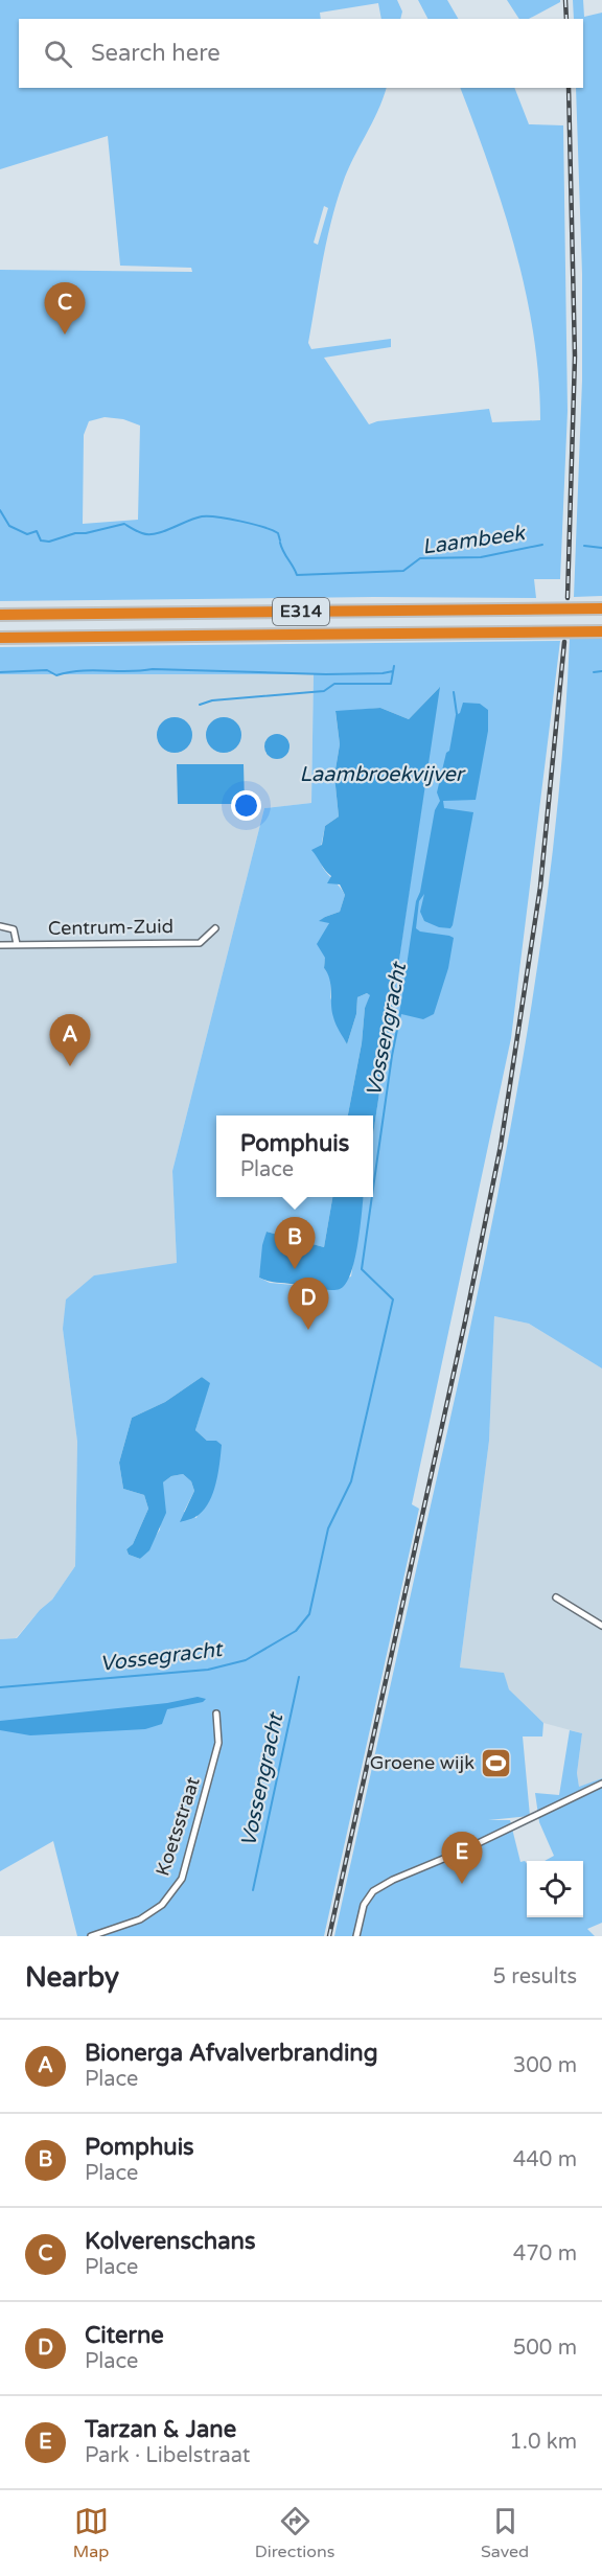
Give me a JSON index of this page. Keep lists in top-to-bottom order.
{
  "streets": {
    "highway": ["E314"],
    "street": ["Centrum-Zuid", "Koetsstraat"]
  },
  "water": [
    "Laambeek",
    "Laambroekvijver",
    "Vossengracht",
    "Vossegracht"
  ],
  "places": {
    "sports": ["Groene wijk"]
  },
  "page": {
    "search": "Search here",
    "pins": [
      "C",
      "A",
      "B",
      "D",
      "E"
    ],
    "popup": ["Pomphuis", "Place"],
    "heading": ["Nearby", "5 results"],
    "list": [
      {
        "mark": "A",
        "name": "Bionerga Afvalverbranding",
        "note": "Place",
        "value": "300 m"
      },
      {
        "mark": "B",
        "name": "Pomphuis",
        "note": "Place",
        "value": "440 m"
      },
      {
        "mark": "C",
        "name": "Kolverenschans",
        "note": "Place",
        "value": "470 m"
      },
      {
        "mark": "D",
        "name": "Citerne",
        "note": "Place",
        "value": "500 m"
      },
      {
        "mark": "E",
        "name": "Tarzan & Jane",
        "note": "Park · Libelstraat",
        "value": "1.0 km"
      }
    ],
    "nav": ["Map", "Directions", "Saved"]
  }
}
